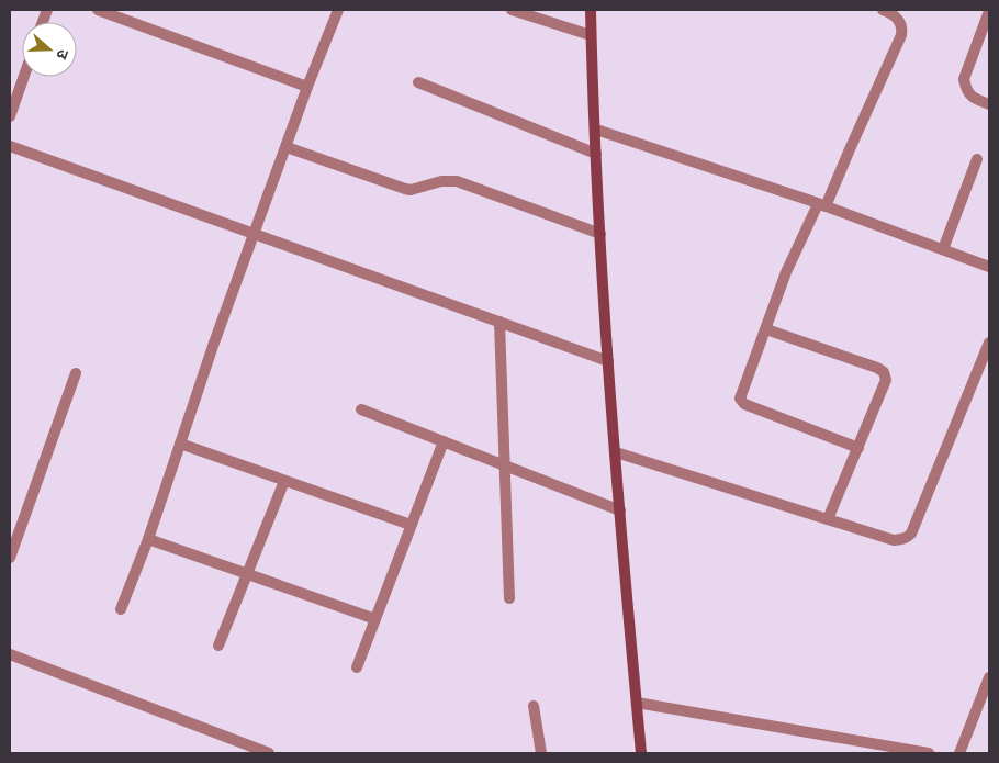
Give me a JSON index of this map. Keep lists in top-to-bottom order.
{
  "north": "right"
}
